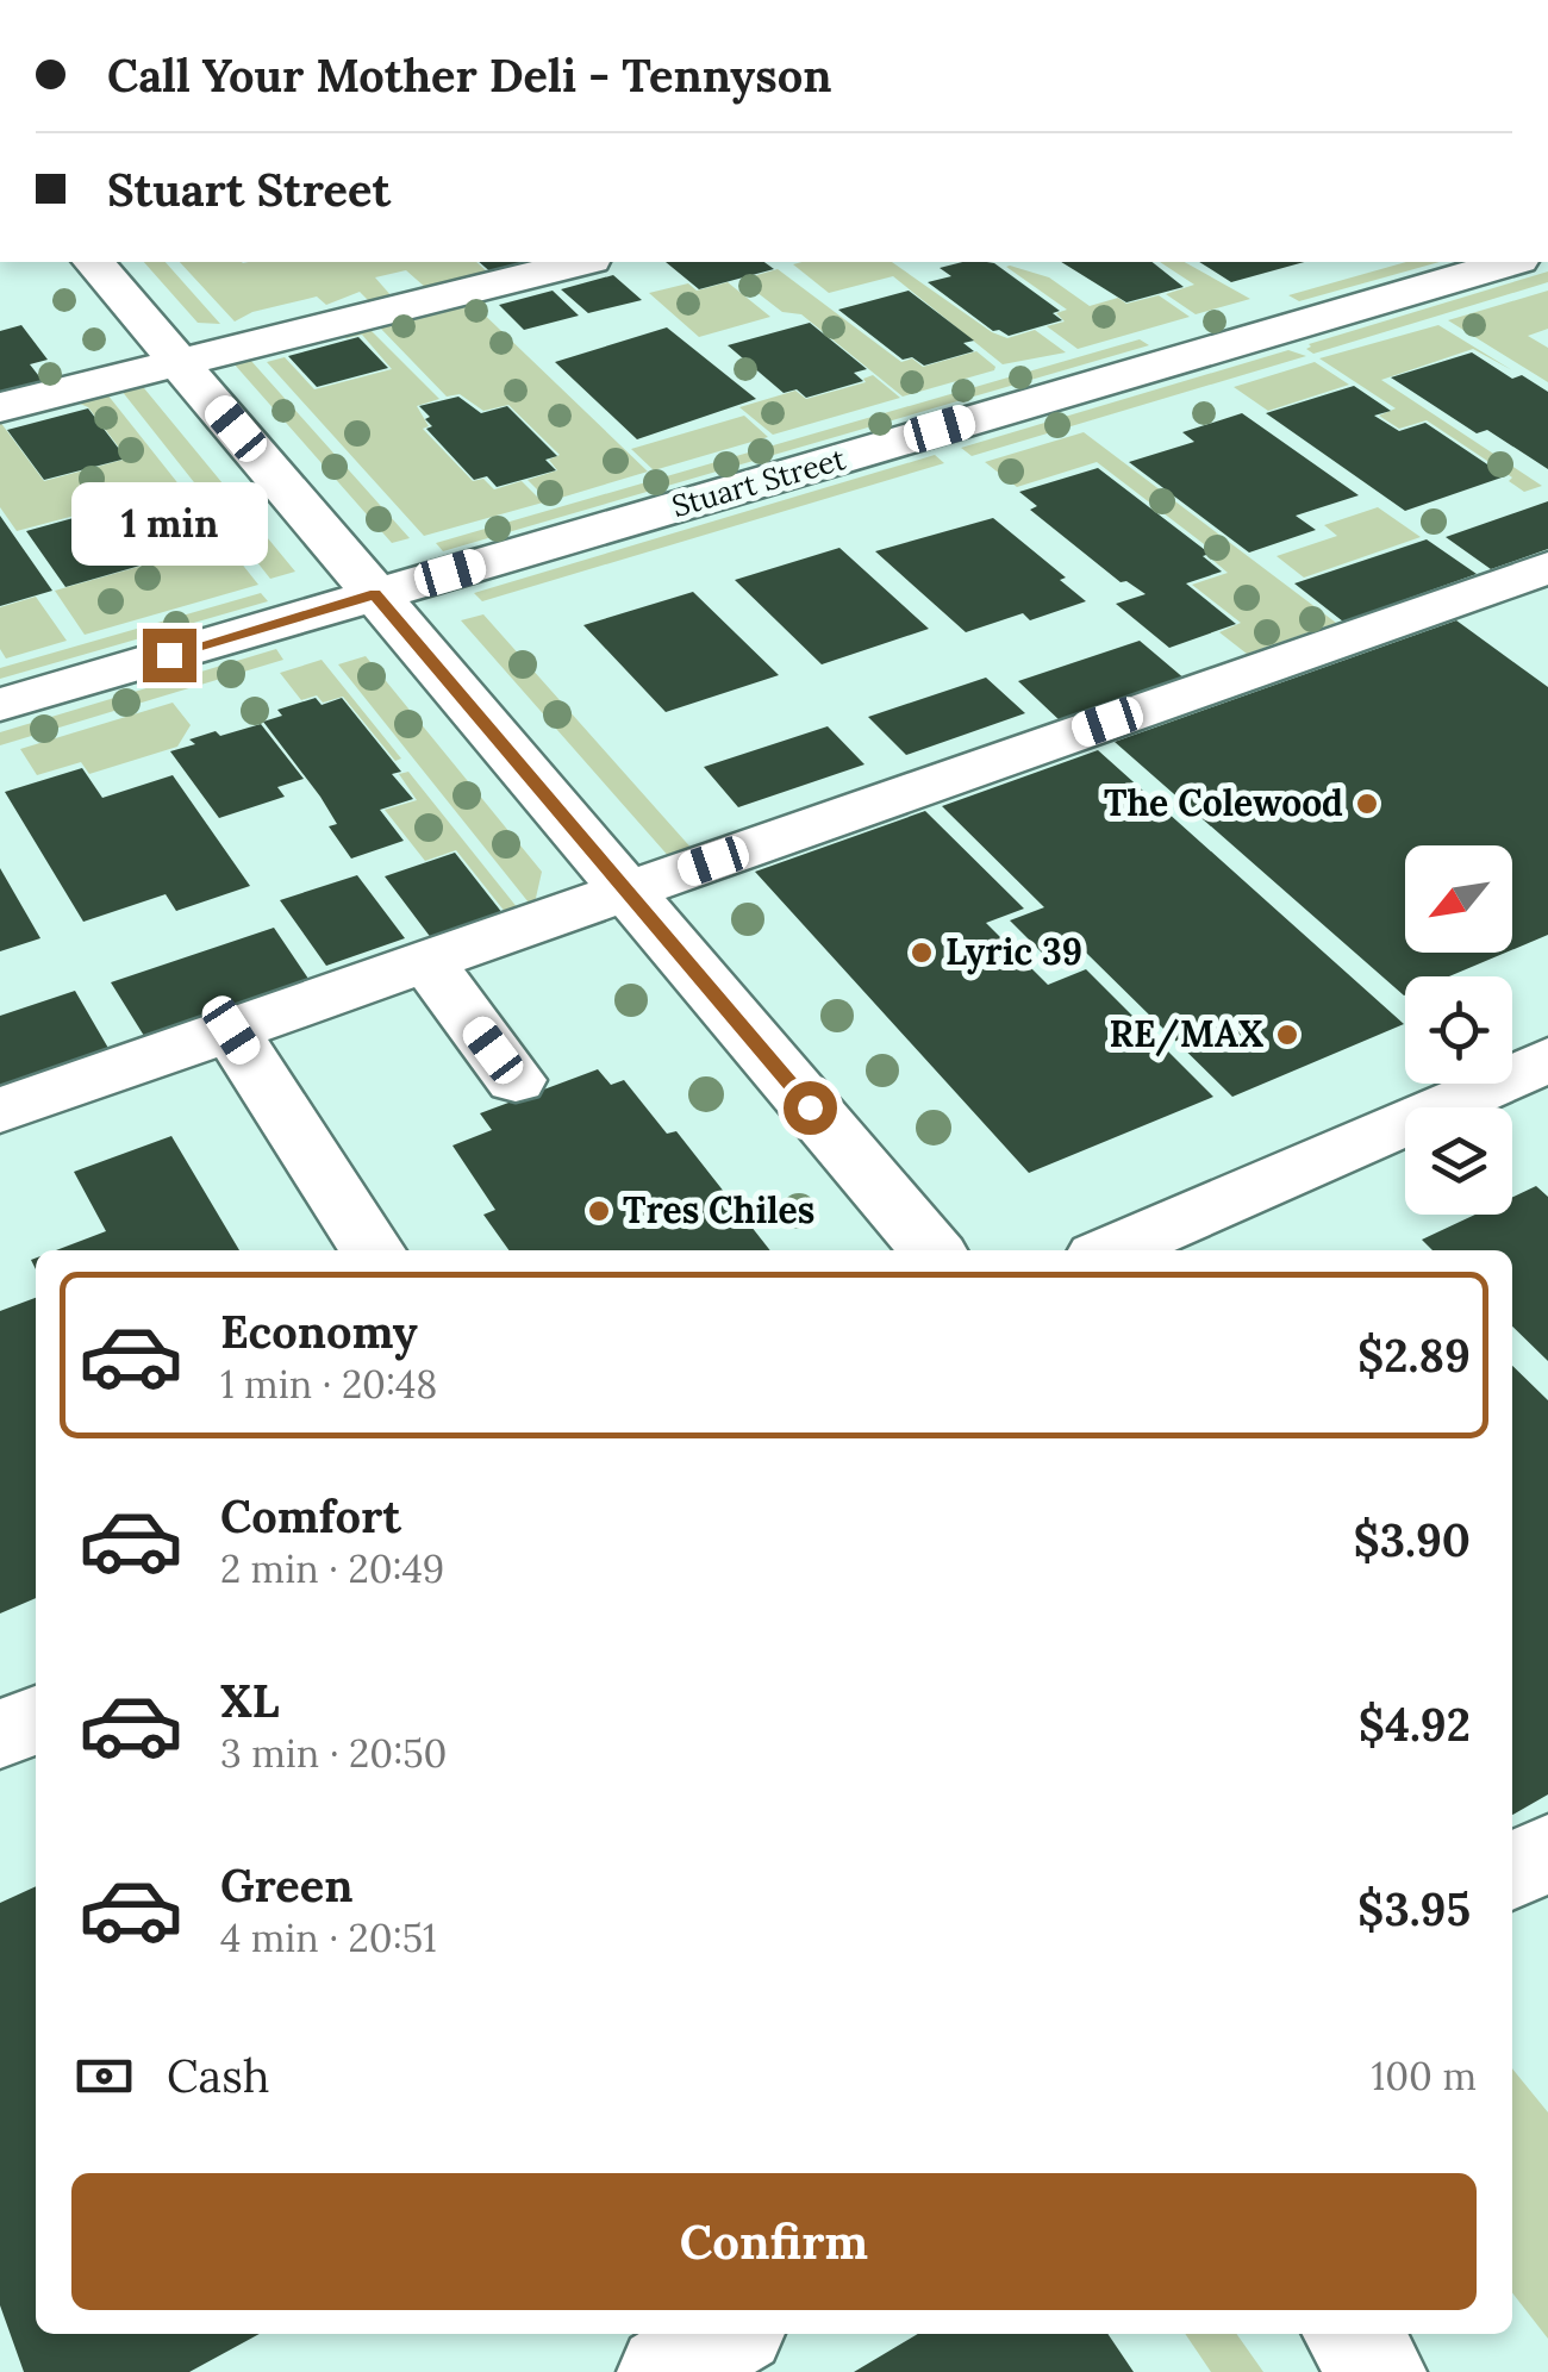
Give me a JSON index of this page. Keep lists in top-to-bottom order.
{
  "streets": {
    "street": ["Stuart Street"]
  },
  "places": [
    "The Colewood",
    "Lyric 39",
    "RE/MAX",
    "Tres Chiles"
  ],
  "north": "bottom left",
  "page": {
    "banner": ["Call Your Mother Deli - Tennyson", "Stuart Street"],
    "bubble": "1 min",
    "list": [
      {
        "name": "Economy",
        "note": "1 min · 20:48",
        "value": "$2.89"
      },
      {
        "name": "Comfort",
        "note": "2 min · 20:49",
        "value": "$3.90"
      },
      {
        "name": "XL",
        "note": "3 min · 20:50",
        "value": "$4.92"
      },
      {
        "name": "Green",
        "note": "4 min · 20:51",
        "value": "$3.95"
      }
    ],
    "pay": ["Cash", "100 m"],
    "buttons": "Confirm"
  }
}
